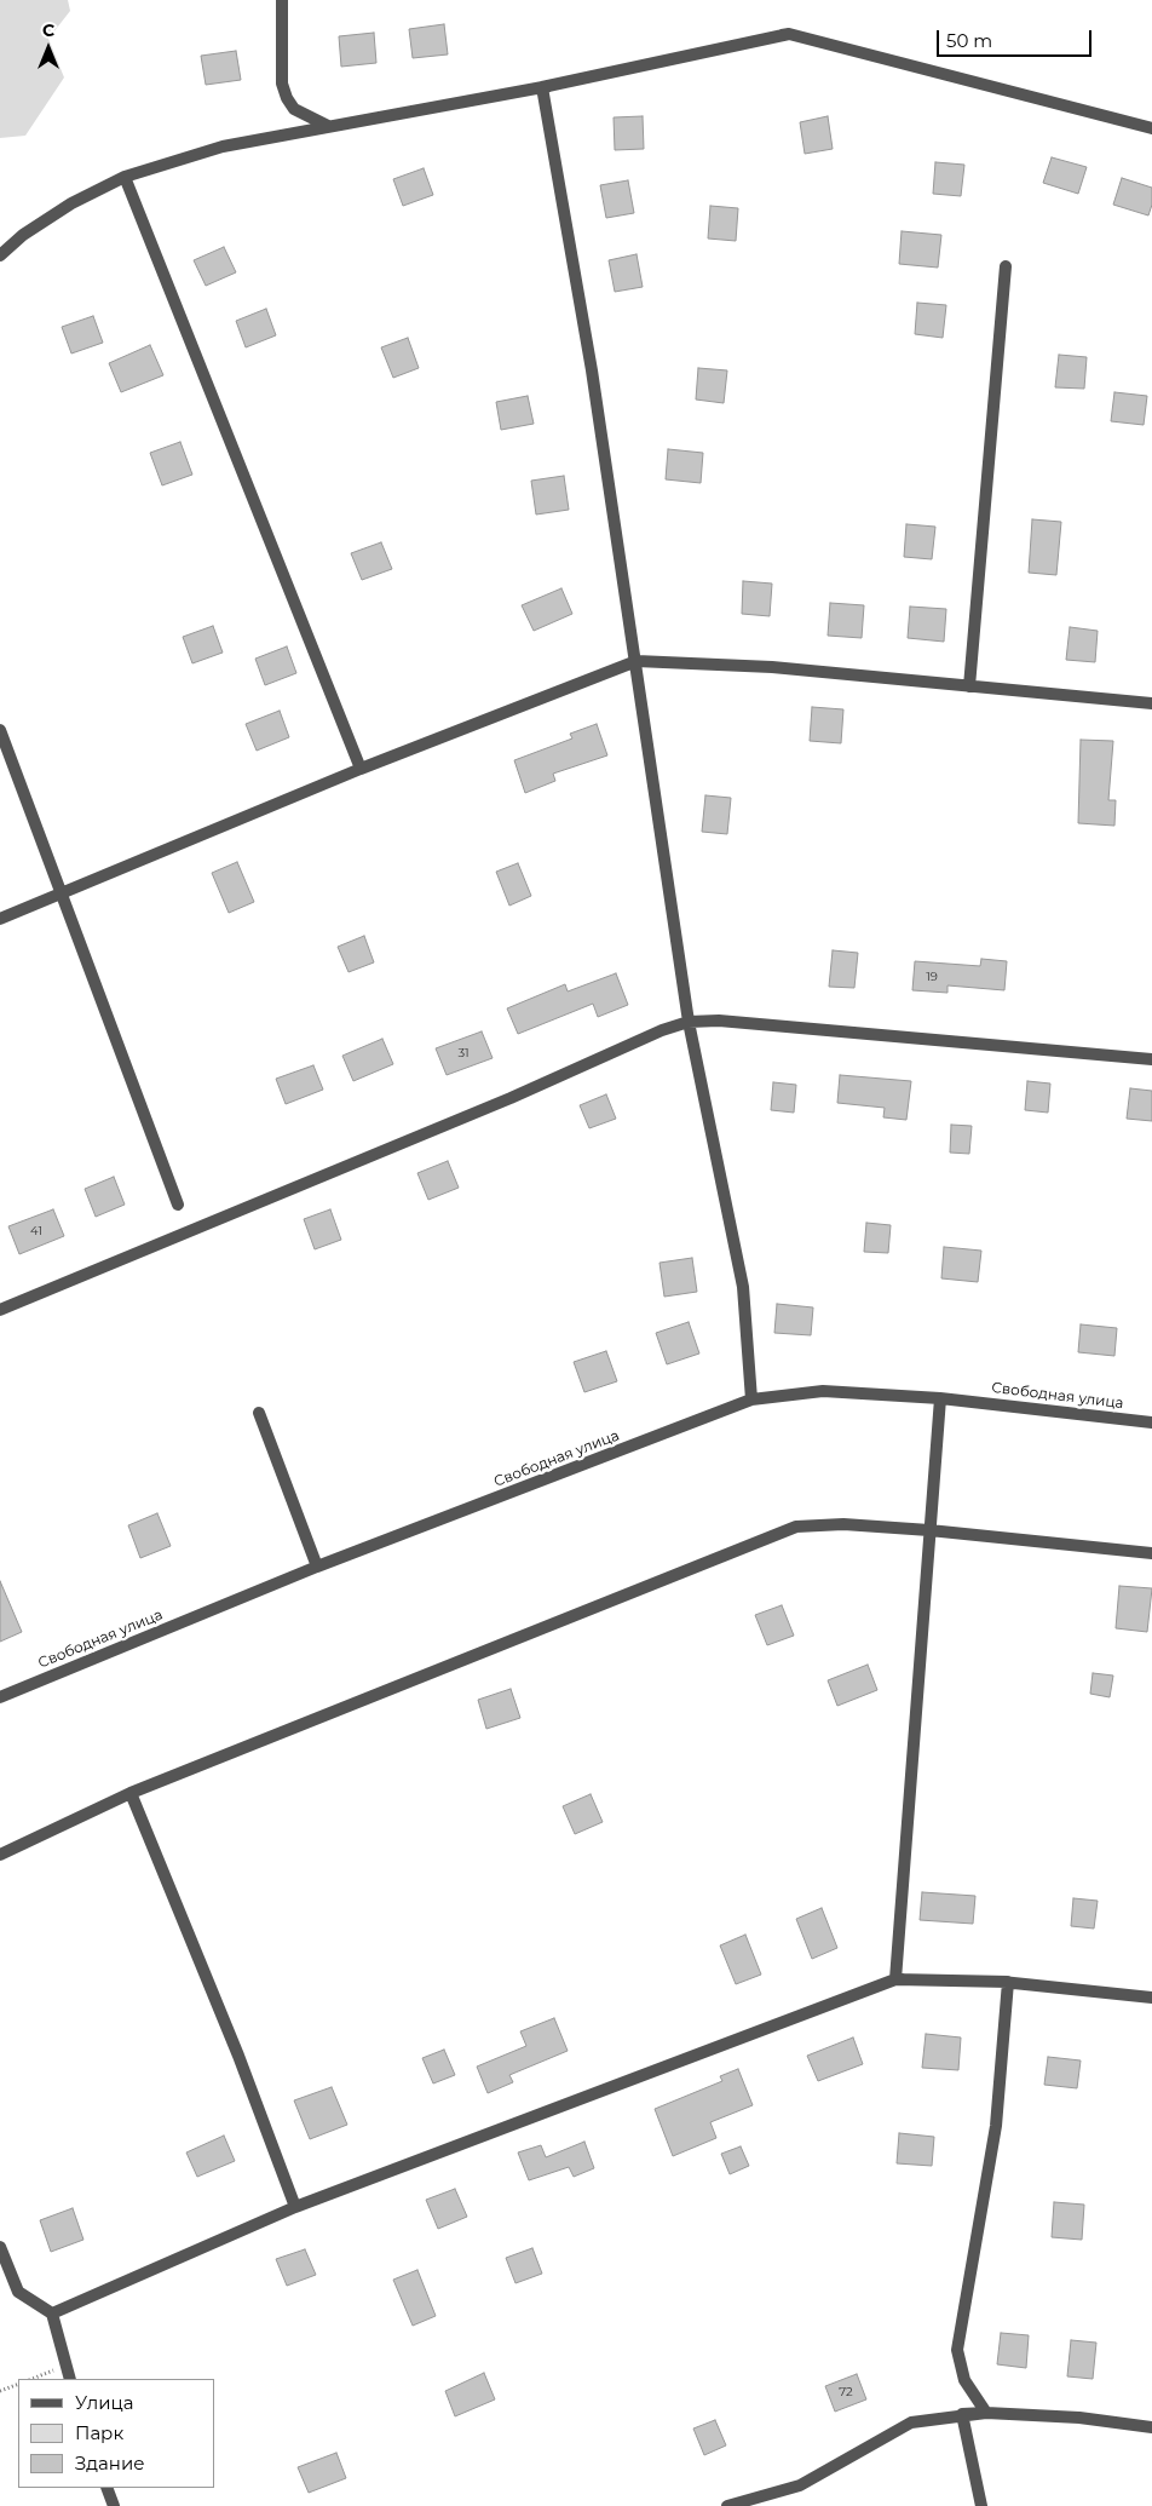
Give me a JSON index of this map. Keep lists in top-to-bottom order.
{
  "streets": {
    "street": ["Свободная улица"]
  },
  "house_numbers": [
    "19",
    "31",
    "41",
    "72"
  ],
  "legend": ["Улица", "Парк", "Здание"],
  "scale_bar": "50 m",
  "north": "top"
}
